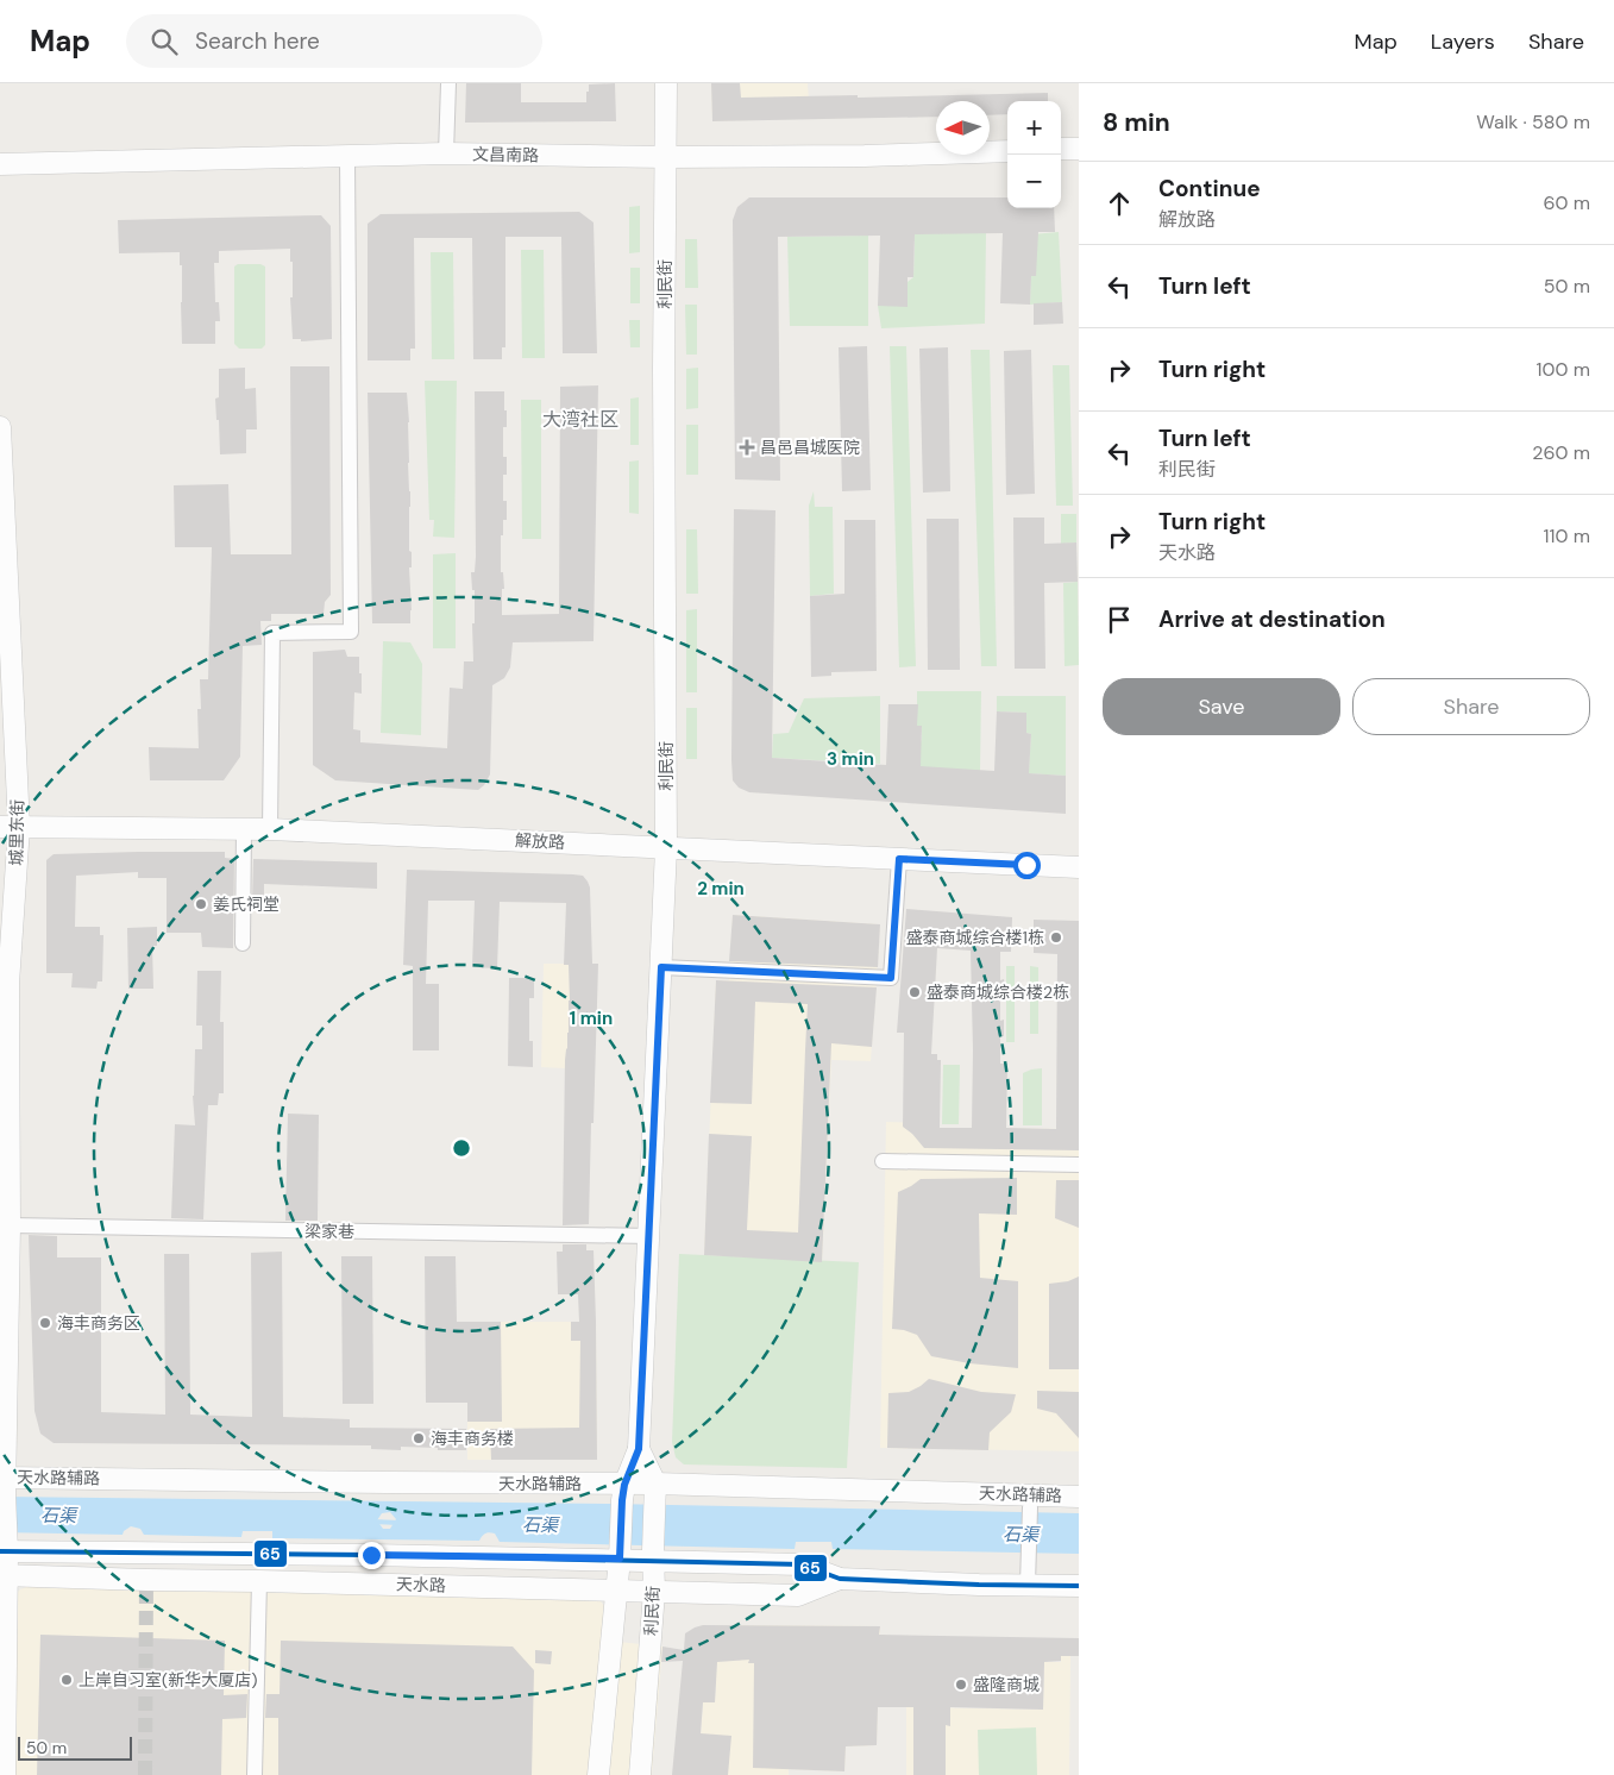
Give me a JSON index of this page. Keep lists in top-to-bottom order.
{
  "streets": {
    "street": [
      "文昌南路",
      "利民街",
      "城里东街",
      "解放路",
      "梁家巷",
      "天水路辅路",
      "天水路"
    ]
  },
  "crossings": [
    ["文昌南路", "利民街"],
    ["利民街", "解放路"],
    ["利民街", "梁家巷"],
    ["利民街", "天水路辅路"],
    ["利民街", "天水路"],
    ["城里东街", "解放路"],
    ["城里东街", "梁家巷"],
    ["城里东街", "天水路辅路"],
    ["城里东街", "天水路"]
  ],
  "districts": ["大湾社区"],
  "water": ["石渠"],
  "places": {
    "health": ["昌邑昌城医院"],
    "other": [
      "姜氏祠堂",
      "盛泰商城综合楼1栋",
      "盛泰商城综合楼2栋",
      "海丰商务区",
      "海丰商务楼",
      "上岸自习室(新华大厦店)",
      "盛隆商城"
    ]
  },
  "lines": ["transit line 65"],
  "scale_bar": "50 m",
  "north": "left",
  "page": {
    "header": "Map",
    "search": "Search here",
    "nav": ["Map", "Layers", "Share"],
    "heading": ["8 min", "Walk · 580 m"],
    "map_buttons": ["+", "−"],
    "list": [
      ["Continue", "解放路", "60 m"],
      ["Turn left", "50 m"],
      ["Turn right", "100 m"],
      ["Turn left", "利民街", "260 m"],
      ["Turn right", "天水路", "110 m"],
      "Arrive at destination"
    ],
    "buttons": ["Save", "Share"],
    "scale": "50 m"
  },
  "rings": ["3 min", "2 min", "1 min"]
}
